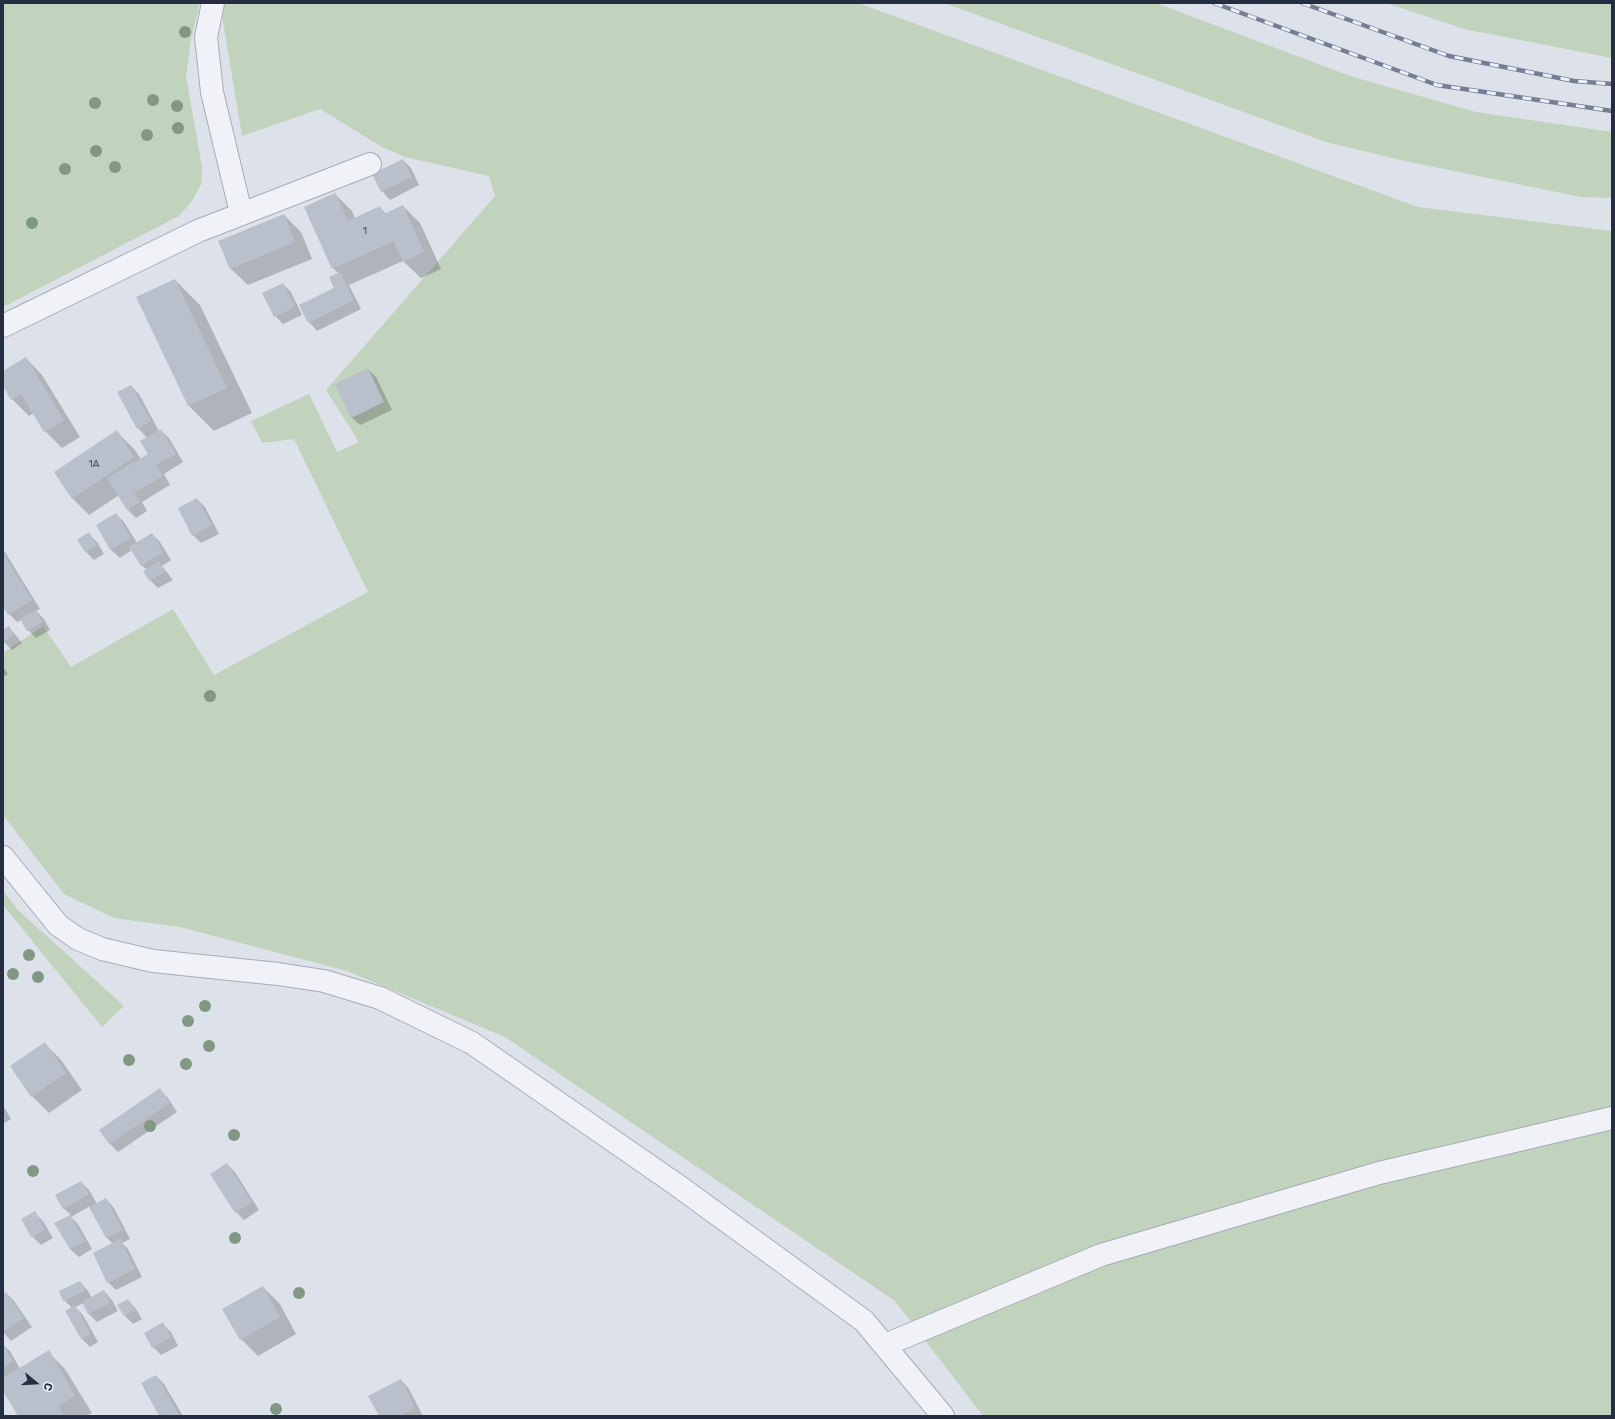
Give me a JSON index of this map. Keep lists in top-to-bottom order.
{
  "house_numbers": ["1", "1А"],
  "north": "right"
}
